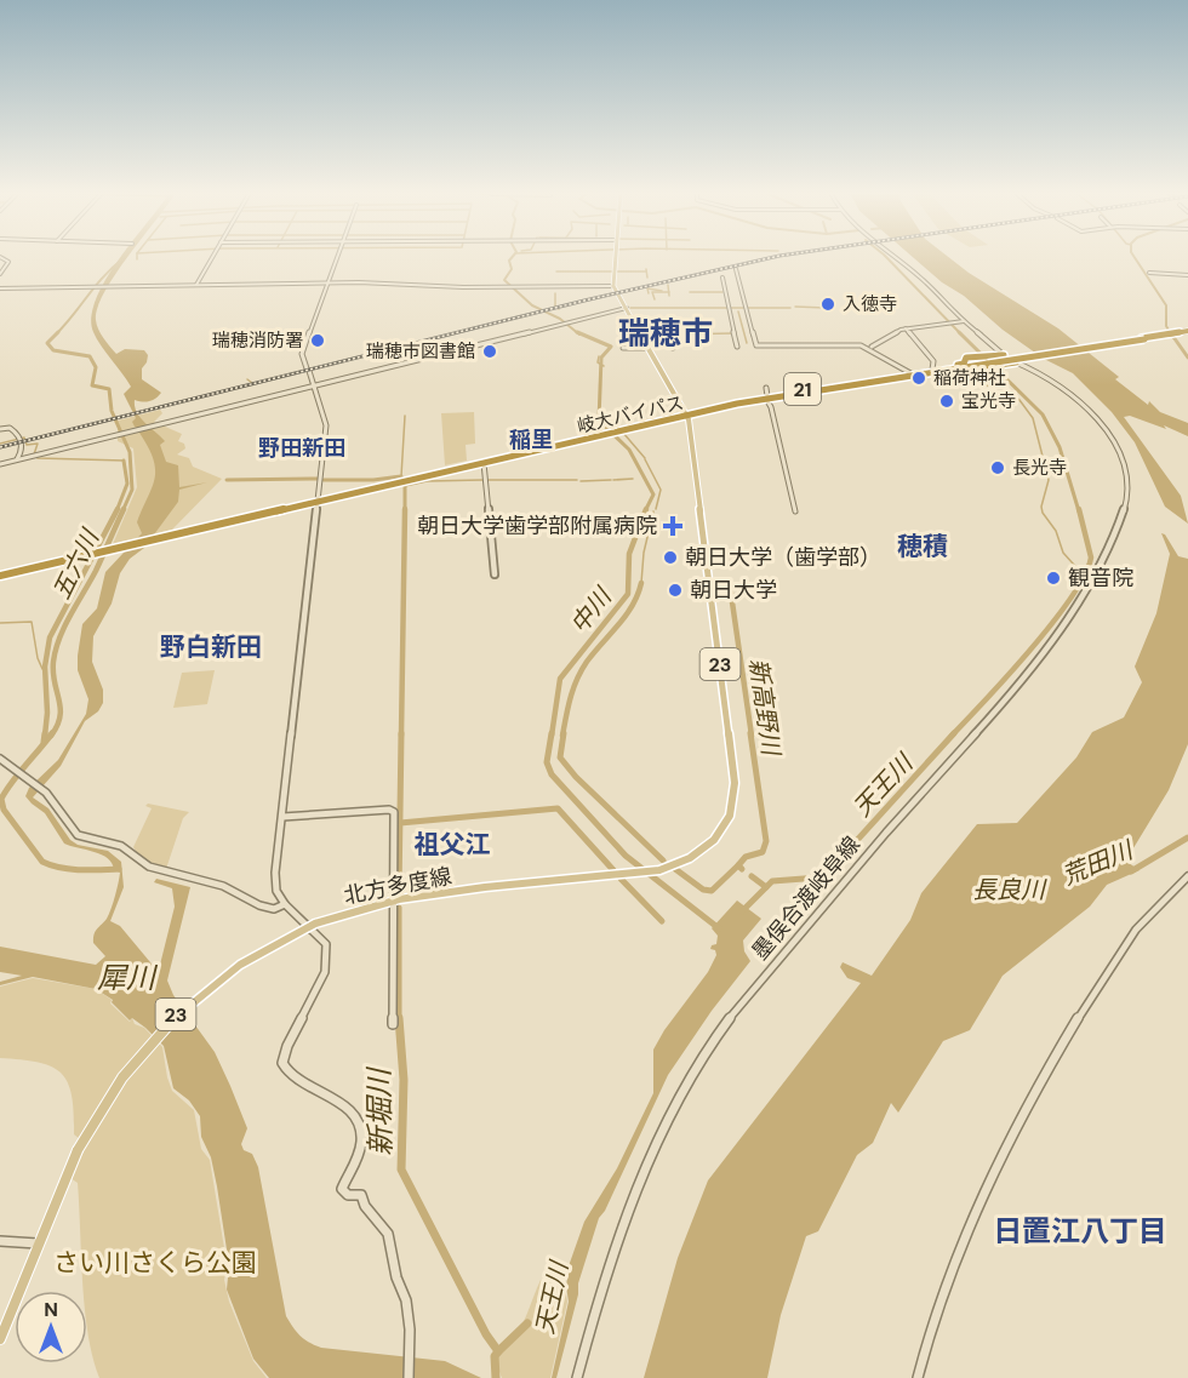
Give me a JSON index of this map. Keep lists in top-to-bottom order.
{
  "streets": {
    "highway": ["21", "岐大バイパス"],
    "main road": ["23", "北方多度線"],
    "street": ["墨俣合渡岐阜線"]
  },
  "crossings": [
    ["岐大バイパス", "23"],
    ["岐大バイパス", "北方多度線"],
    ["23", "北方多度線"]
  ],
  "districts": [
    "瑞穂市",
    "稲里",
    "野田新田",
    "穂積",
    "野白新田",
    "祖父江",
    "日置江八丁目"
  ],
  "water": [
    "五六川",
    "中川",
    "新高野川",
    "天王川",
    "荒田川",
    "長良川",
    "犀川",
    "新堀川"
  ],
  "parks": ["さい川さくら公園"],
  "places": {
    "other": [
      "入徳寺",
      "瑞穂消防署",
      "瑞穂市図書館",
      "稲荷神社",
      "宝光寺",
      "長光寺",
      "朝日大学（歯学部）",
      "観音院",
      "朝日大学"
    ],
    "health": ["朝日大学歯学部附属病院"]
  },
  "north": "top"
}
